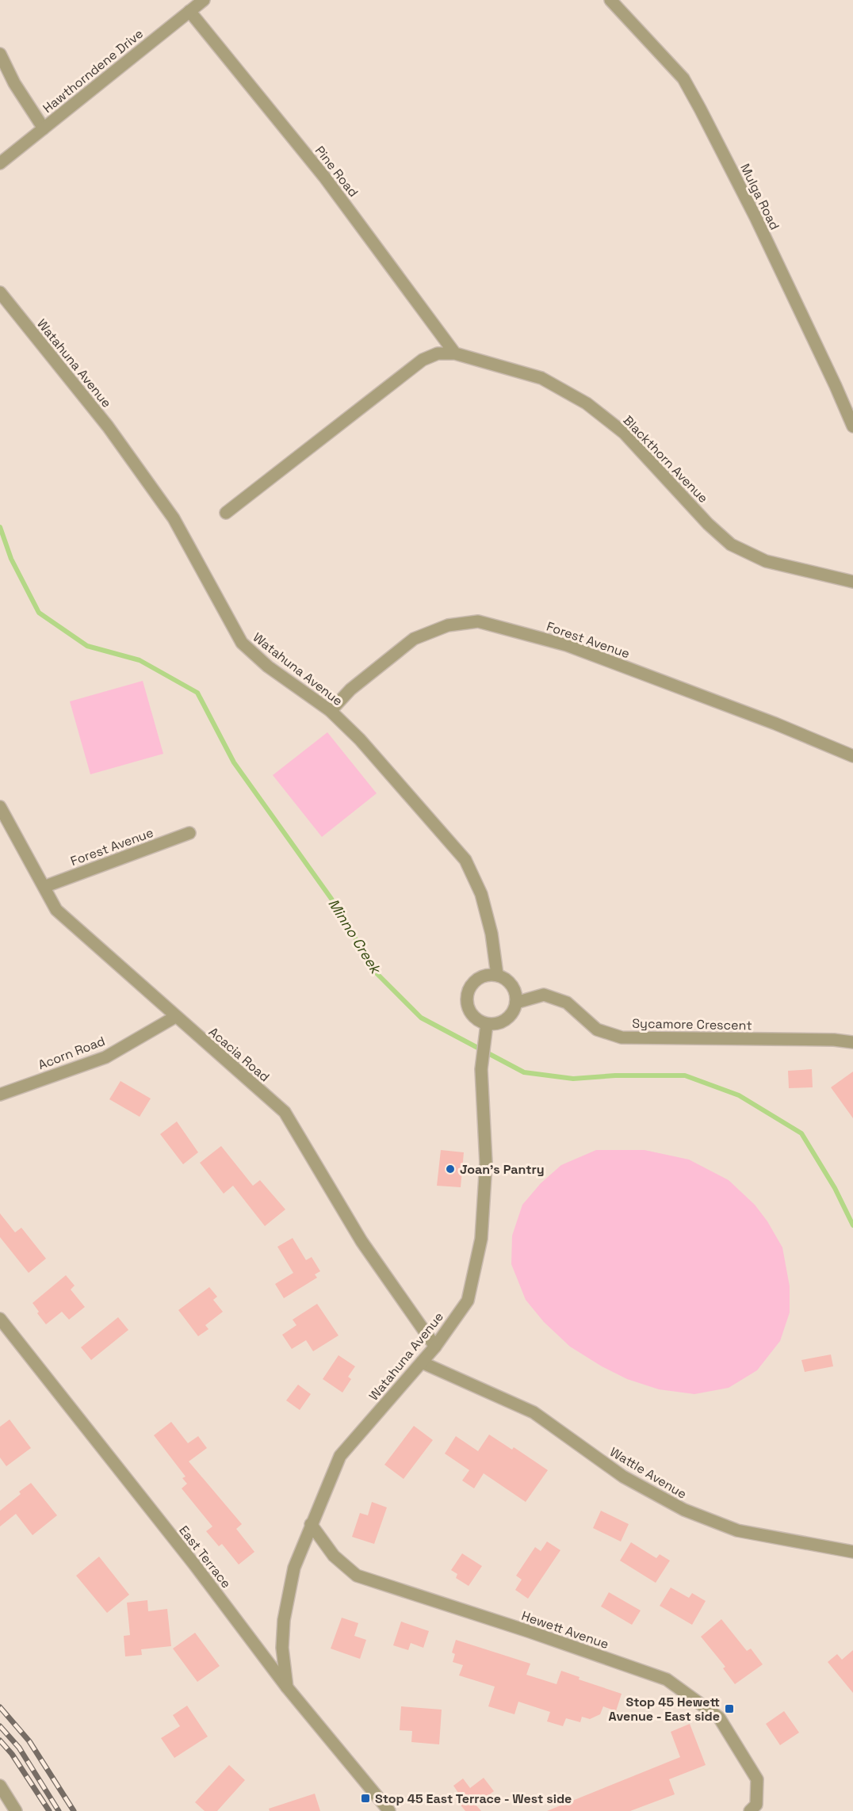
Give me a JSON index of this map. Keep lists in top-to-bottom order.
{
  "streets": {
    "street": [
      "Hawthorndene Drive",
      "Pine Road",
      "Mulga Road",
      "Watahuna Avenue",
      "Blackthorn Avenue",
      "Forest Avenue",
      "Sycamore Crescent",
      "Acorn Road",
      "Acacia Road",
      "Wattle Avenue",
      "East Terrace",
      "Hewett Avenue"
    ]
  },
  "crossings": [
    ["Hawthorndene Drive", "Pine Road"],
    ["Pine Road", "Blackthorn Avenue"],
    ["Watahuna Avenue", "Forest Avenue"],
    ["Watahuna Avenue", "Sycamore Crescent"],
    ["Watahuna Avenue", "Acacia Road"],
    ["Watahuna Avenue", "Wattle Avenue"],
    ["Watahuna Avenue", "East Terrace"],
    ["Watahuna Avenue", "Hewett Avenue"],
    ["Forest Avenue", "Acacia Road"],
    ["Acorn Road", "Acacia Road"]
  ],
  "water": ["Minno Creek"],
  "places": {
    "other": ["Joan's Pantry"],
    "transit": ["Stop 45 Hewett Avenue - East side", "Stop 45 East Terrace - West side"]
  }
}
